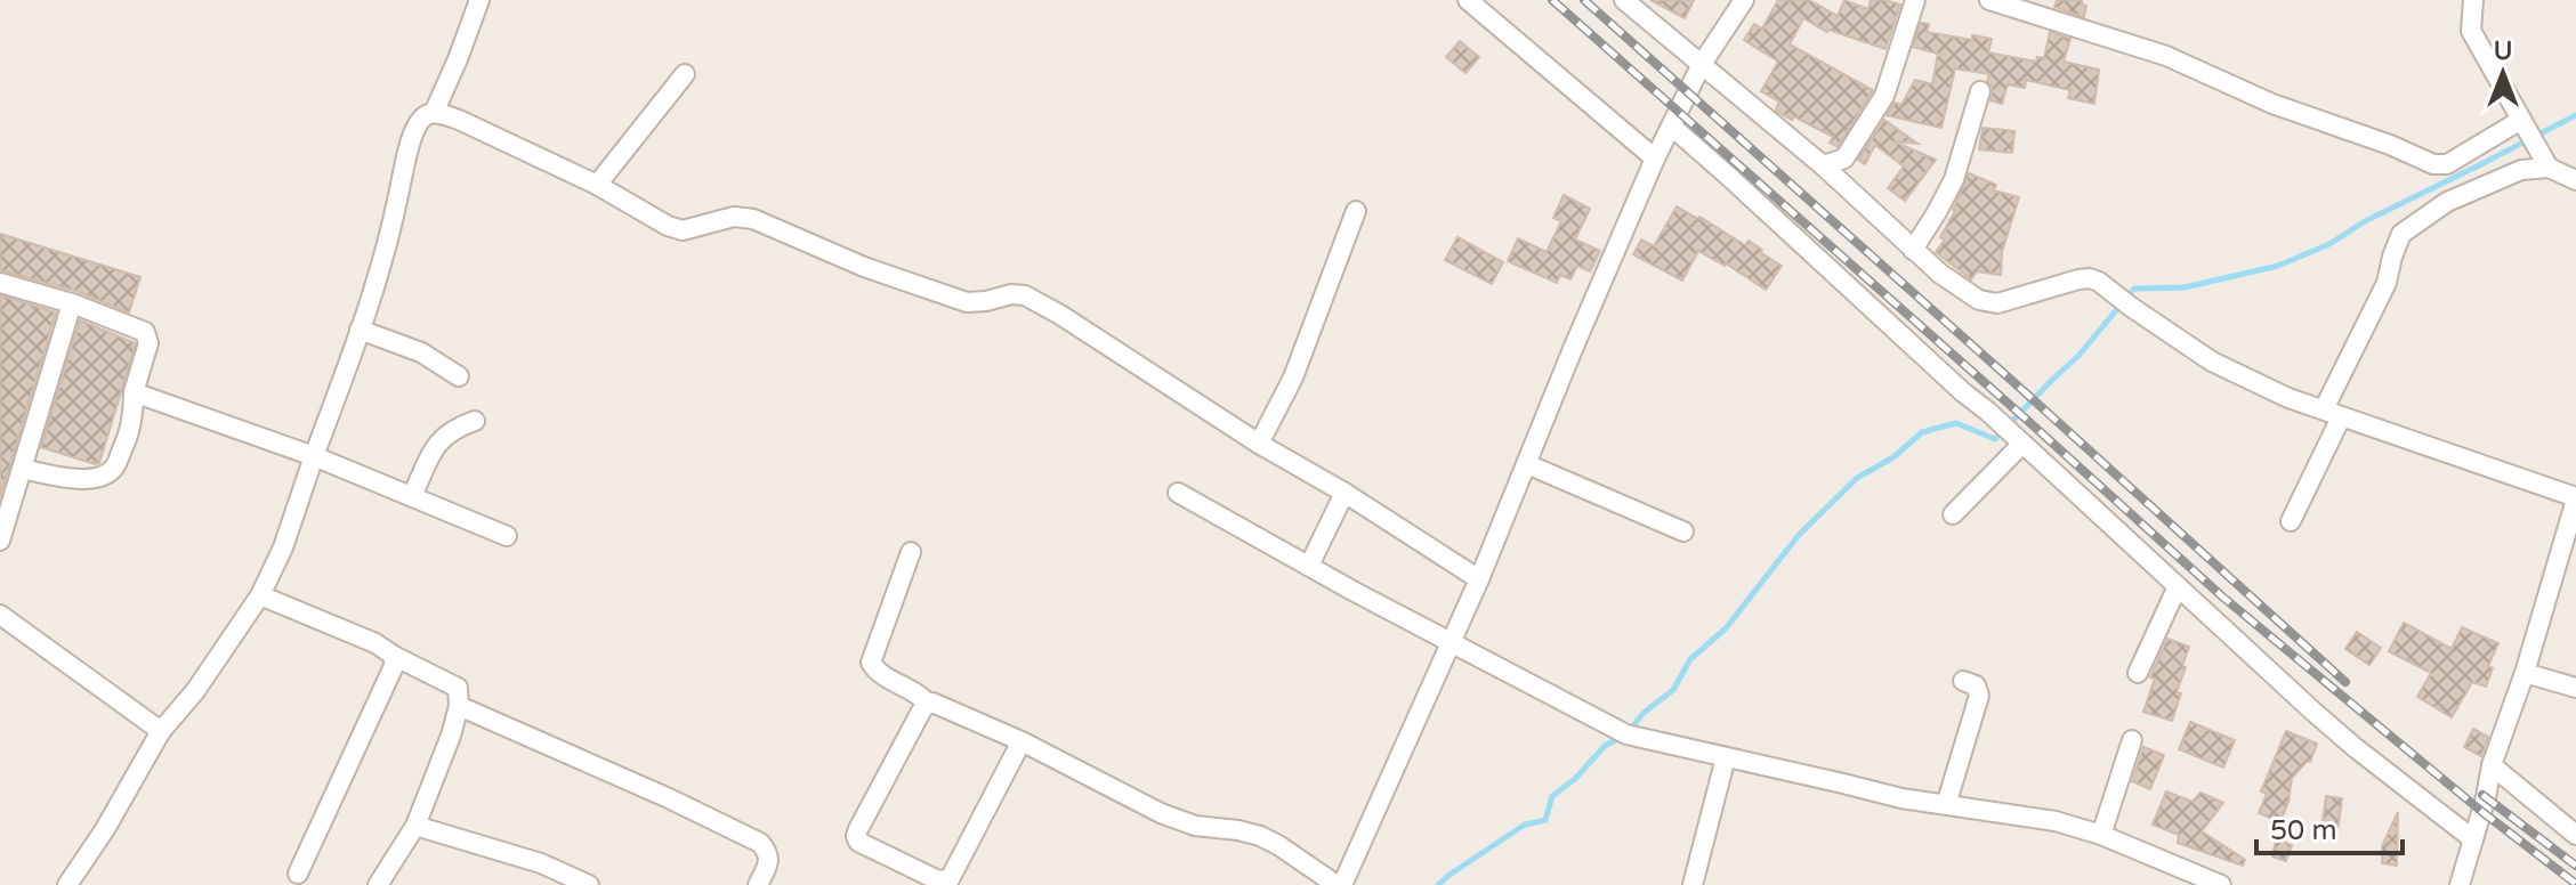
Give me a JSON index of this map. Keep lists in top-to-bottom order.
{
  "scale_bar": "50 m",
  "north": "top"
}
